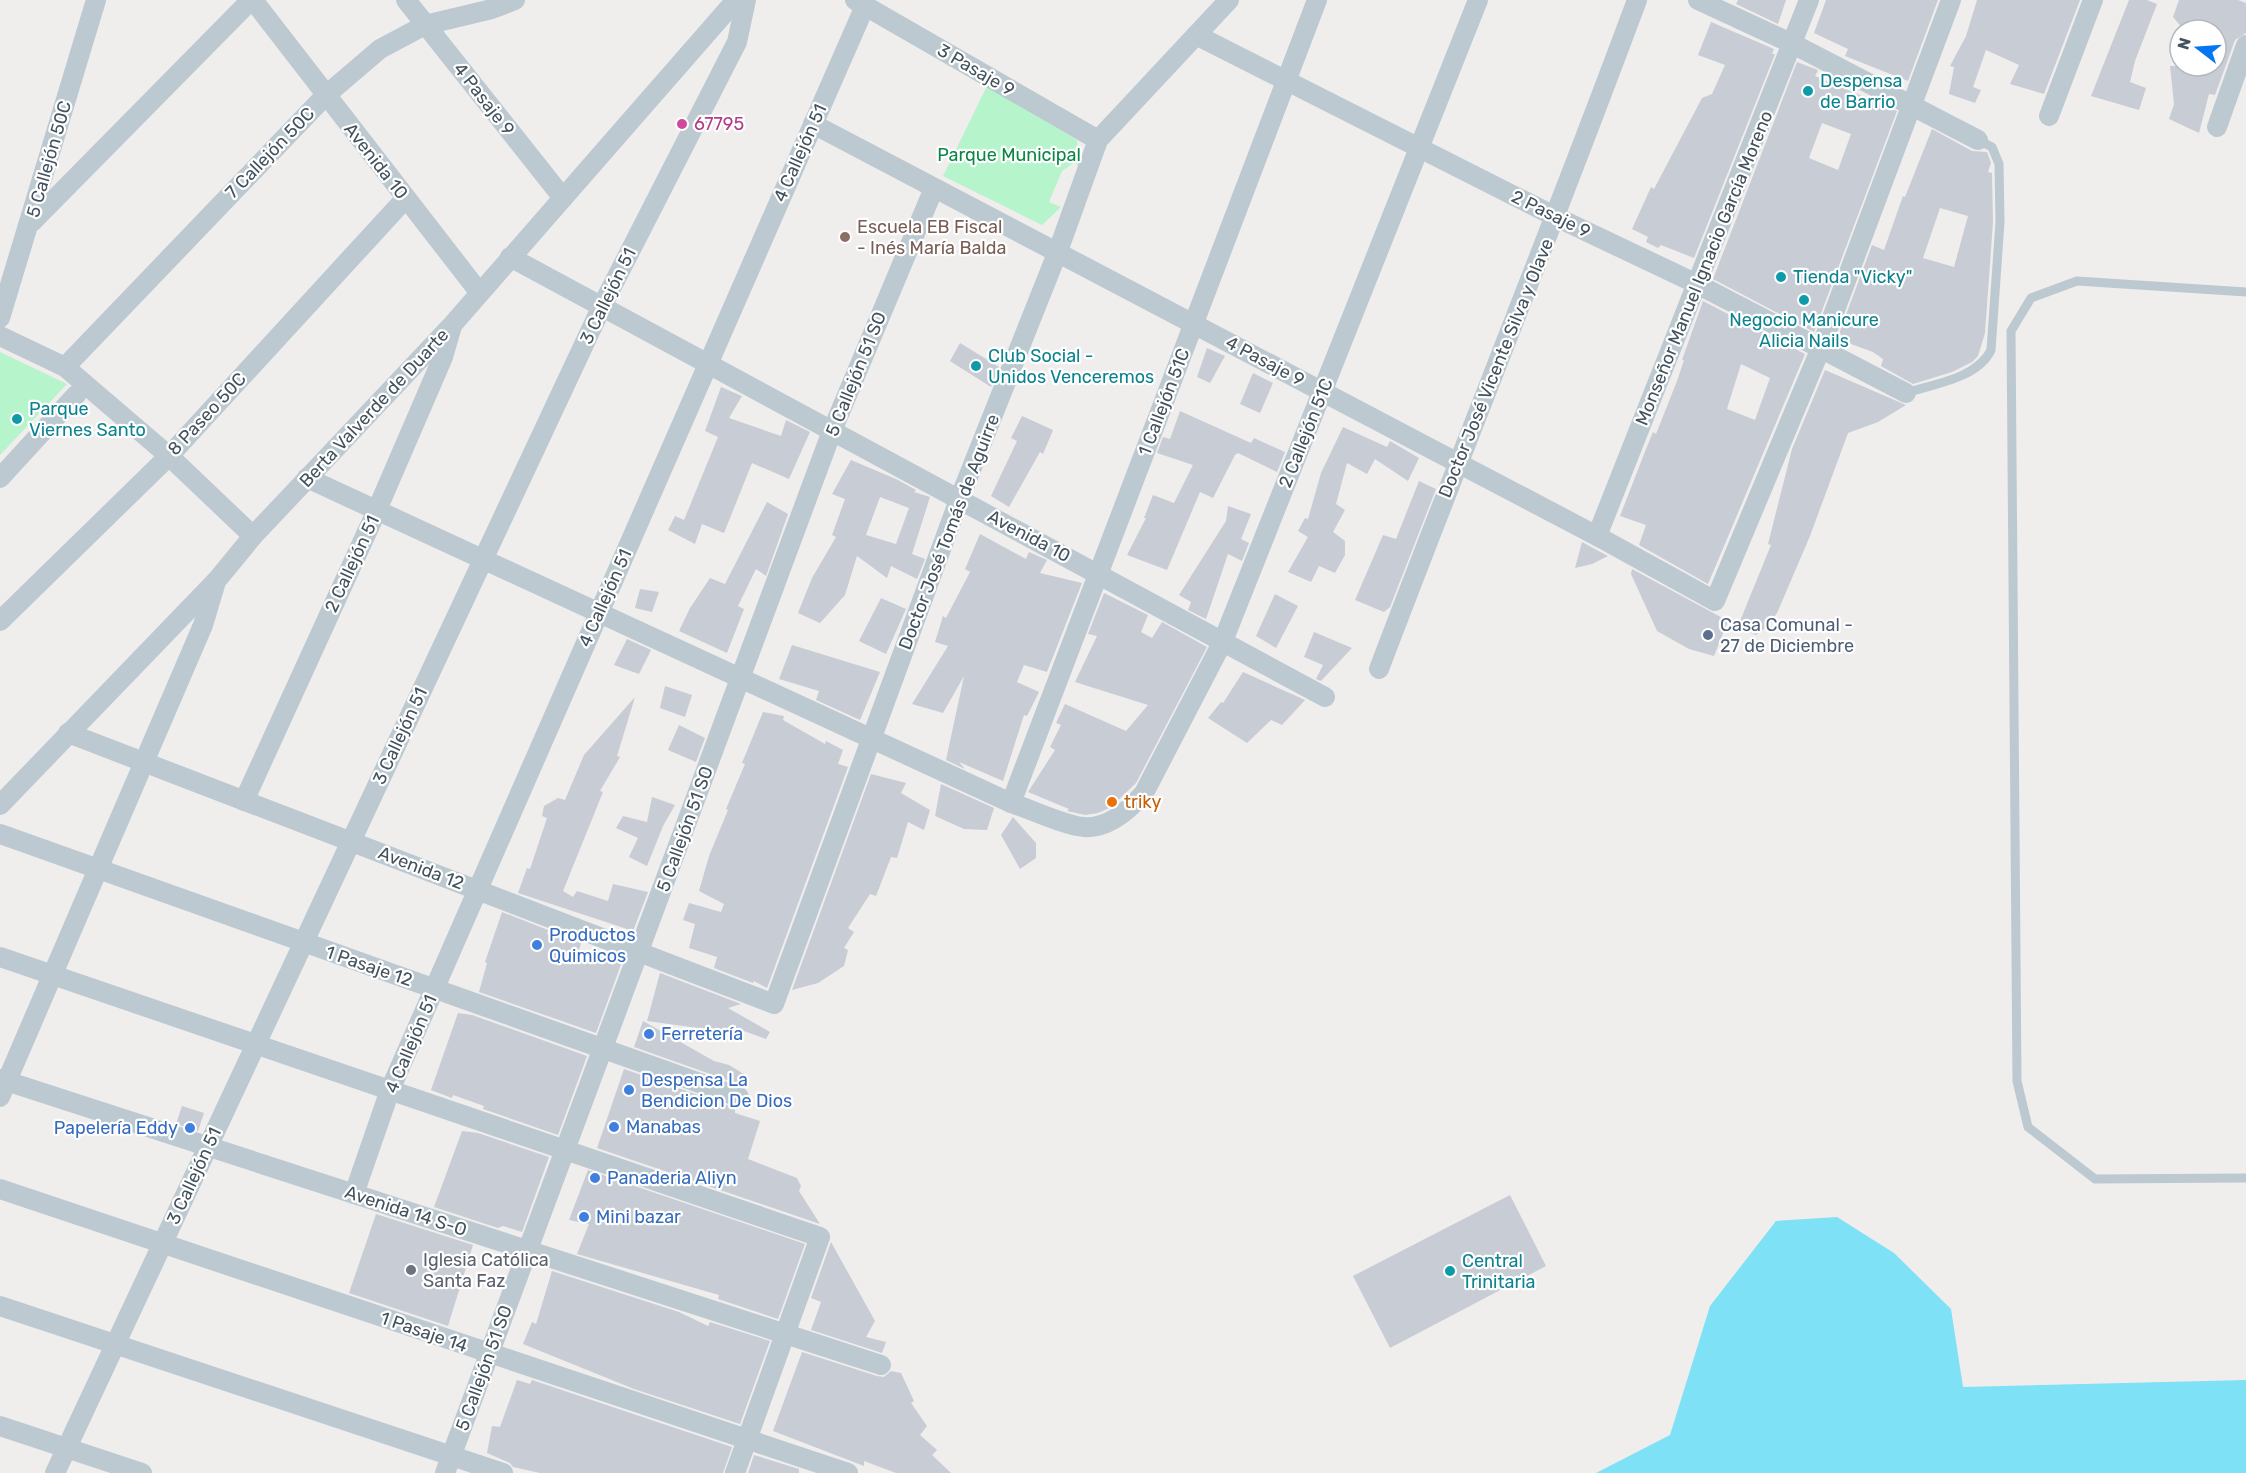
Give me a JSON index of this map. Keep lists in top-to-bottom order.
{
  "streets": {
    "street": [
      "3 Pasaje 9",
      "4 Pasaje 9",
      "7 Callejón 50C",
      "4 Callejón 51",
      "5 Callejón 50C",
      "Avenida 10",
      "2 Pasaje 9",
      "Monseñor Manuel Ignacio García Moreno",
      "3 Callejón 51",
      "Doctor José Vicente Silva y Olave",
      "5 Callejón 51 SO",
      "1 Callejón 51C",
      "Berta Valverde de Duarte",
      "8 Paseo 50C",
      "2 Callejón 51C",
      "Doctor José Tomás de Aguirre",
      "2 Callejón 51",
      "Avenida 12",
      "1 Pasaje 12",
      "Avenida 14 S-O",
      "1 Pasaje 14"
    ]
  },
  "crossings": [
    ["3 Pasaje 9", "4 Callejón 51"],
    ["3 Pasaje 9", "Doctor José Tomás de Aguirre"],
    ["4 Pasaje 9", "7 Callejón 50C"],
    ["4 Pasaje 9", "4 Callejón 51"],
    ["4 Pasaje 9", "2 Pasaje 9"],
    ["4 Pasaje 9", "Monseñor Manuel Ignacio García Moreno"],
    ["4 Pasaje 9", "Doctor José Vicente Silva y Olave"],
    ["4 Pasaje 9", "5 Callejón 51 SO"],
    ["4 Pasaje 9", "1 Callejón 51C"],
    ["4 Pasaje 9", "Berta Valverde de Duarte"],
    ["4 Pasaje 9", "2 Callejón 51C"],
    ["4 Pasaje 9", "Doctor José Tomás de Aguirre"],
    ["7 Callejón 50C", "Avenida 10"],
    ["4 Callejón 51", "Avenida 10"],
    ["4 Callejón 51", "Avenida 12"],
    ["4 Callejón 51", "1 Pasaje 12"],
    ["4 Callejón 51", "Avenida 14 S-O"],
    ["Avenida 10", "3 Callejón 51"],
    ["Avenida 10", "5 Callejón 51 SO"],
    ["Avenida 10", "1 Callejón 51C"],
    ["Avenida 10", "Berta Valverde de Duarte"],
    ["Avenida 10", "8 Paseo 50C"],
    ["Avenida 10", "2 Callejón 51C"],
    ["Avenida 10", "Doctor José Tomás de Aguirre"],
    ["2 Pasaje 9", "Monseñor Manuel Ignacio García Moreno"],
    ["2 Pasaje 9", "Doctor José Vicente Silva y Olave"],
    ["2 Pasaje 9", "1 Callejón 51C"],
    ["2 Pasaje 9", "2 Callejón 51C"],
    ["2 Pasaje 9", "Doctor José Tomás de Aguirre"],
    ["3 Callejón 51", "Avenida 12"],
    ["3 Callejón 51", "1 Pasaje 12"],
    ["3 Callejón 51", "Avenida 14 S-O"],
    ["3 Callejón 51", "1 Pasaje 14"],
    ["5 Callejón 51 SO", "Avenida 12"],
    ["5 Callejón 51 SO", "1 Pasaje 12"],
    ["5 Callejón 51 SO", "Avenida 14 S-O"],
    ["5 Callejón 51 SO", "1 Pasaje 14"],
    ["1 Callejón 51C", "2 Callejón 51C"],
    ["Berta Valverde de Duarte", "2 Callejón 51"],
    ["Berta Valverde de Duarte", "Avenida 12"],
    ["Doctor José Tomás de Aguirre", "Avenida 12"],
    ["2 Callejón 51", "Avenida 12"]
  ],
  "parks": ["Parque Municipal"],
  "places": [
    "Despensa de Barrio",
    "67795",
    "Escuela EB Fiscal - Inés María Balda",
    "Tienda \"Vicky\"",
    "Negocio Manicure Alicia Nails",
    "Club Social - Unidos Venceremos",
    "Parque Viernes Santo",
    "Casa Comunal - 27 de Diciembre",
    "triky",
    "Productos Quimicos",
    "Ferretería",
    "Despensa La Bendicion De Dios",
    "Manabas",
    "Papelería Eddy",
    "Panaderia Aliyn",
    "Mini bazar",
    "Iglesia Católica Santa Faz",
    "Central Trinitaria"
  ],
  "north": "left"
}
